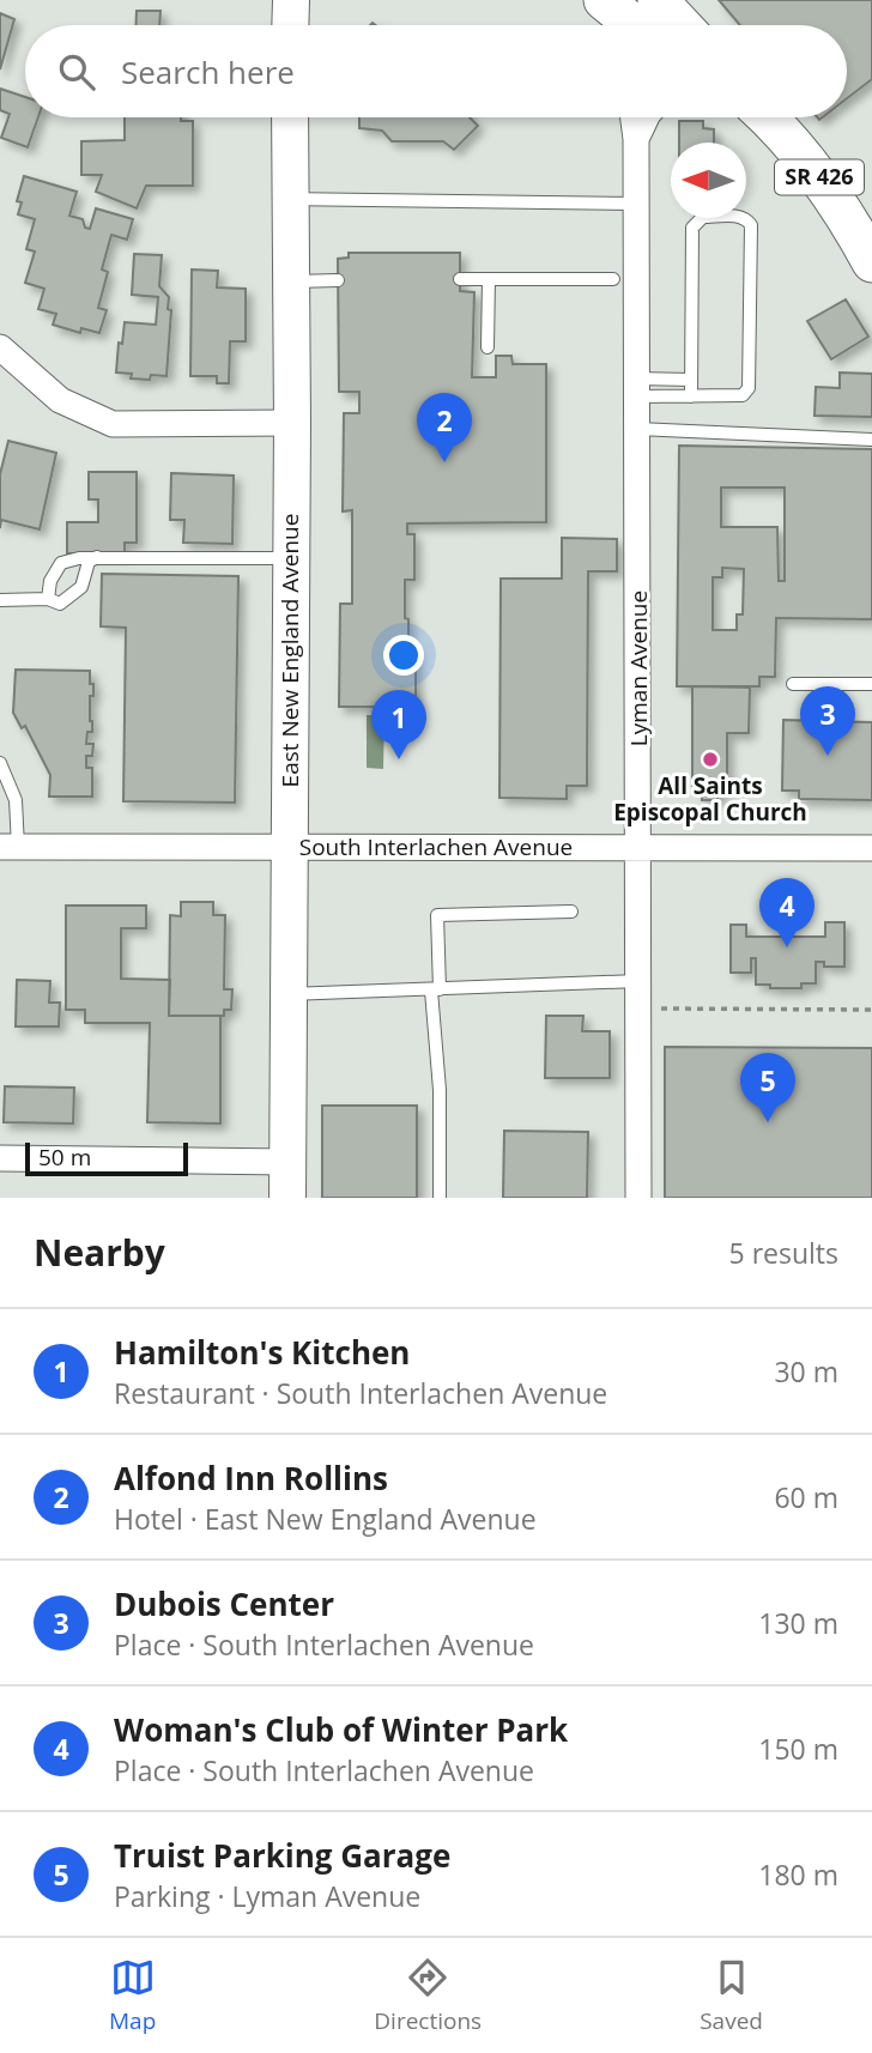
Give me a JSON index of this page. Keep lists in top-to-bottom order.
{
  "streets": {
    "main road": ["SR 426"],
    "street": ["East New England Avenue", "Lyman Avenue", "South Interlachen Avenue"]
  },
  "crossings": [
    ["East New England Avenue", "South Interlachen Avenue"],
    ["Lyman Avenue", "South Interlachen Avenue"]
  ],
  "places": ["All Saints Episcopal Church"],
  "scale_bar": "50 m",
  "north": "left",
  "page": {
    "search": "Search here",
    "pins": [
      "2",
      "3",
      "1",
      "4",
      "5"
    ],
    "scale": "50 m",
    "heading": ["Nearby", "5 results"],
    "list": [
      {
        "mark": "1",
        "name": "Hamilton's Kitchen",
        "note": "Restaurant · South Interlachen Avenue",
        "value": "30 m"
      },
      {
        "mark": "2",
        "name": "Alfond Inn Rollins",
        "note": "Hotel · East New England Avenue",
        "value": "60 m"
      },
      {
        "mark": "3",
        "name": "Dubois Center",
        "note": "Place · South Interlachen Avenue",
        "value": "130 m"
      },
      {
        "mark": "4",
        "name": "Woman's Club of Winter Park",
        "note": "Place · South Interlachen Avenue",
        "value": "150 m"
      },
      {
        "mark": "5",
        "name": "Truist Parking Garage",
        "note": "Parking · Lyman Avenue",
        "value": "180 m"
      }
    ],
    "nav": ["Map", "Directions", "Saved"]
  }
}
